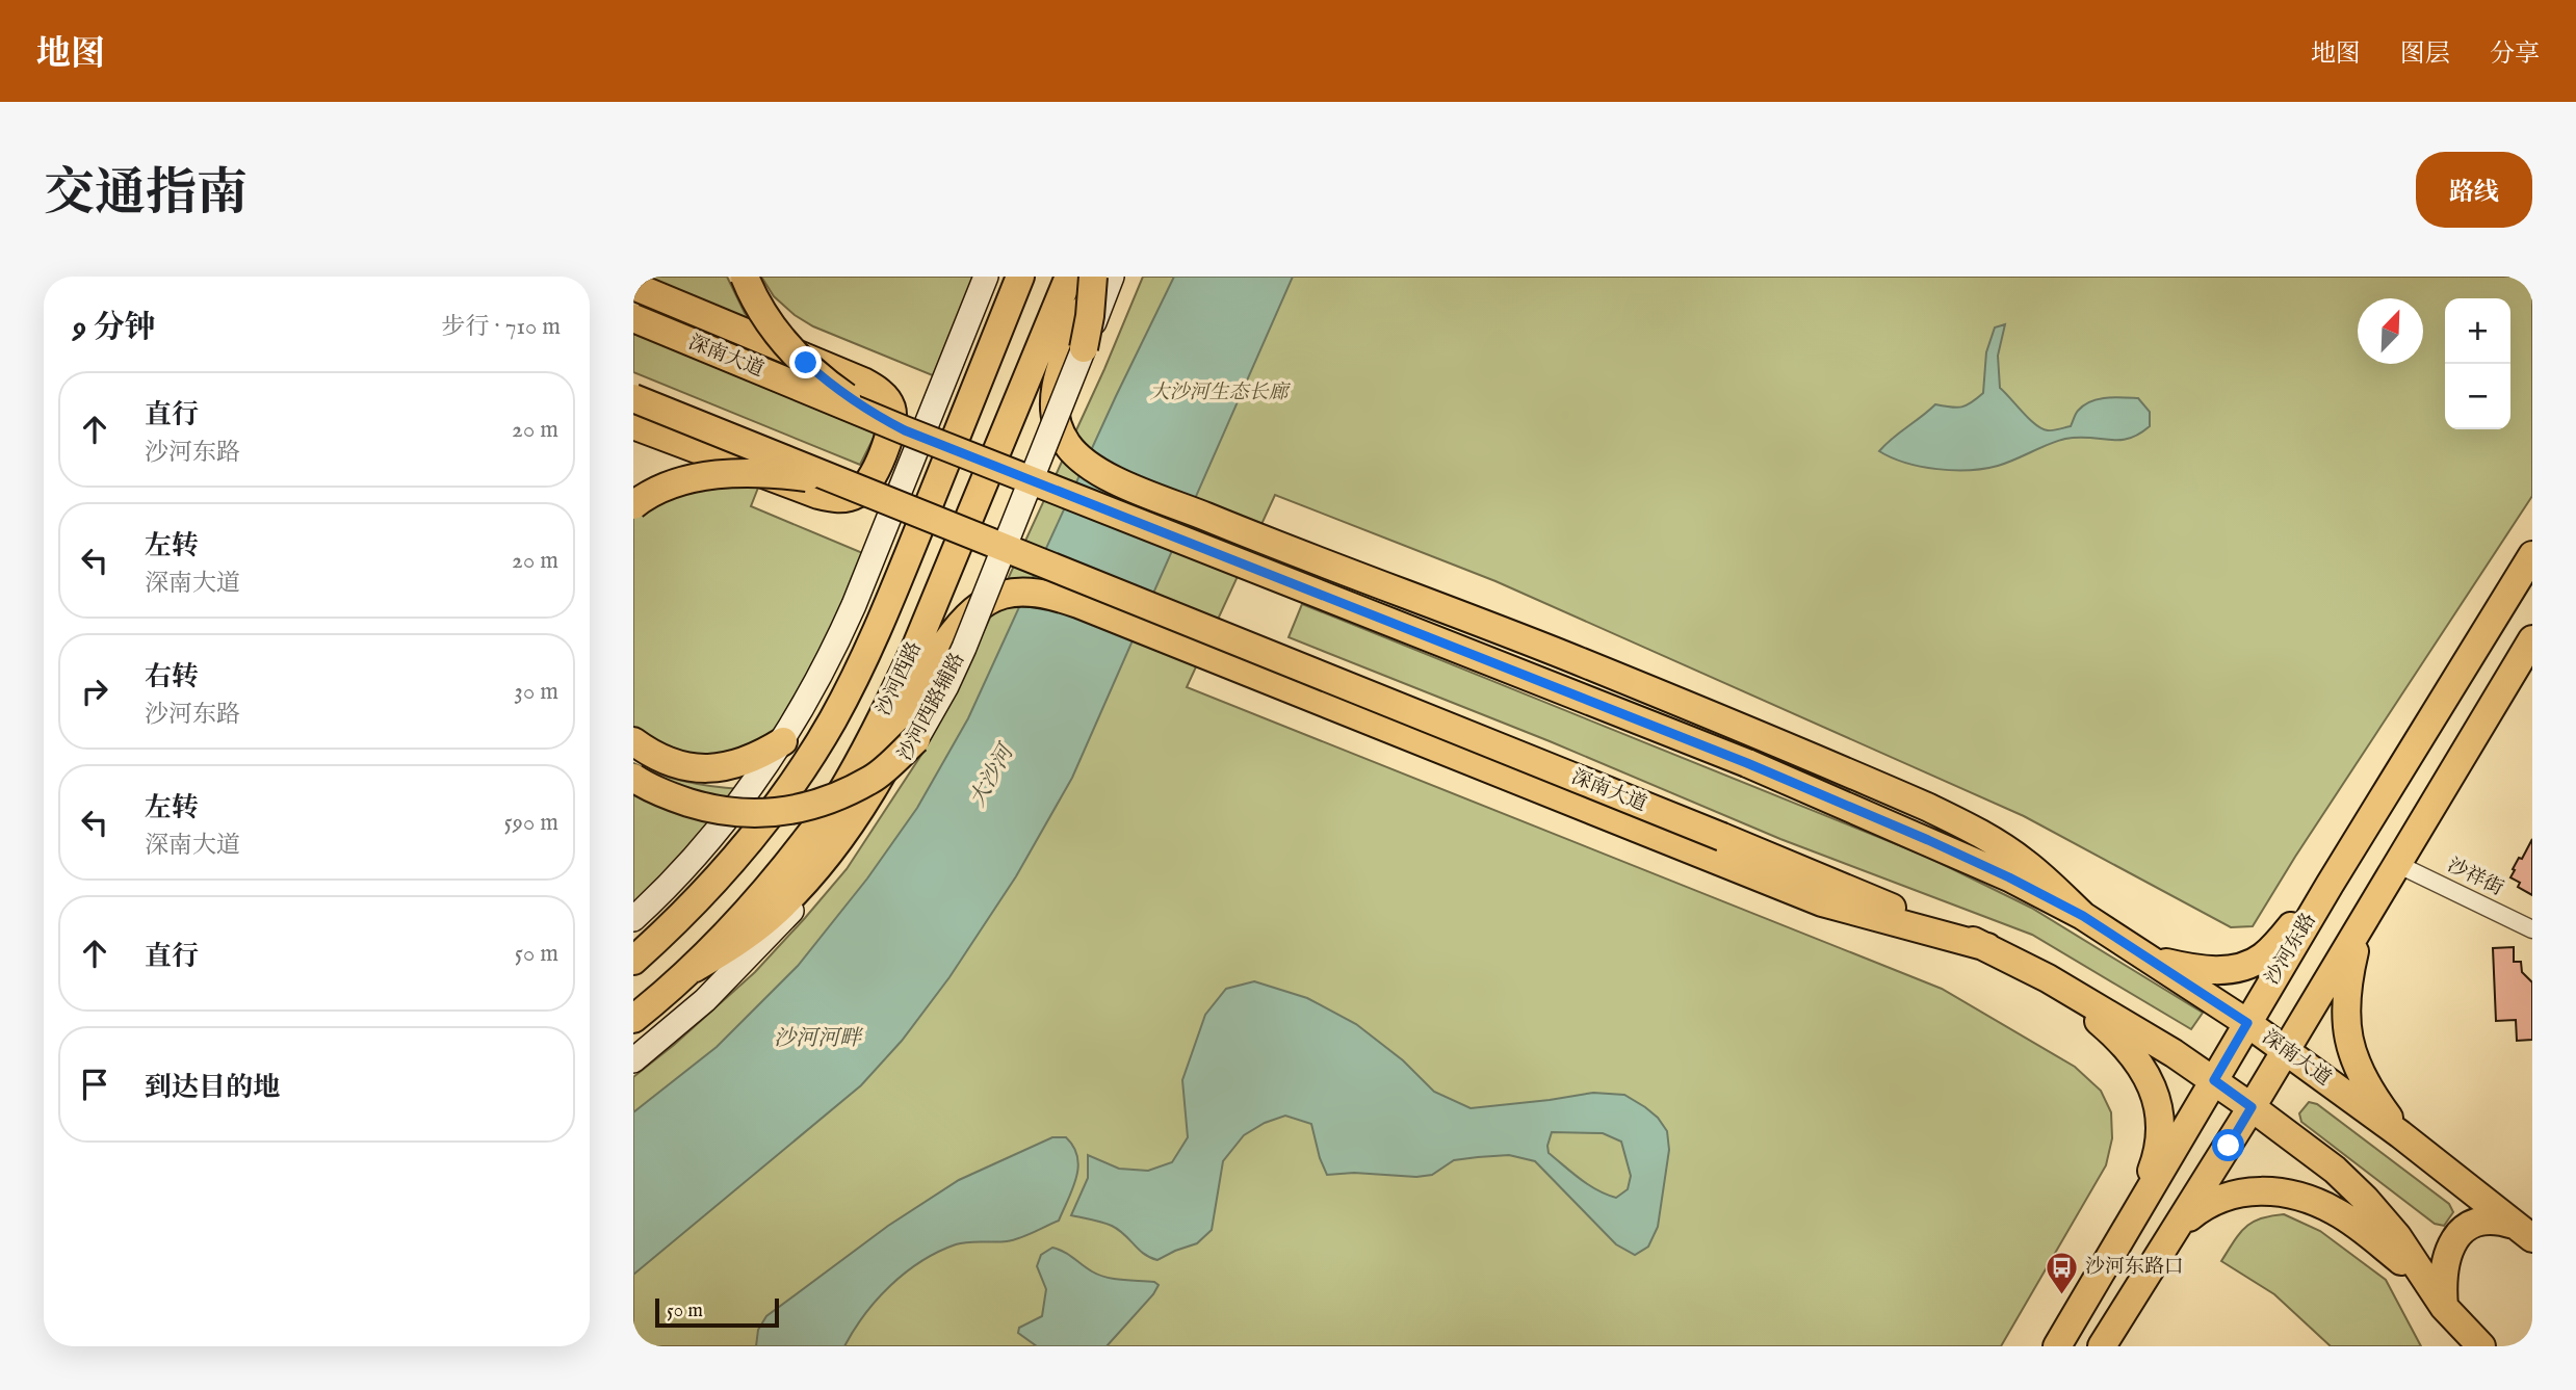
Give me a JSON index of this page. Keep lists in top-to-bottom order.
{
  "streets": {
    "main road": [
      "深南大道",
      "沙河西路",
      "沙河西路辅路",
      "沙河东路"
    ],
    "street": ["沙祥街"]
  },
  "crossings": [
    ["深南大道", "沙河东路"]
  ],
  "water": ["大沙河", "沙河河畔"],
  "parks": ["大沙河生态长廊"],
  "places": {
    "bus stop": ["沙河东路口"]
  },
  "scale_bar": "50 m",
  "north": "top right",
  "page": {
    "header": "地图",
    "nav": ["地图", "图层", "分享"],
    "title": "交通指南",
    "buttons": "路线",
    "heading": ["9 分钟", "步行 · 710 m"],
    "map_buttons": ["+", "−"],
    "list": [
      ["直行", "沙河东路", "20 m"],
      ["左转", "深南大道", "20 m"],
      ["右转", "沙河东路", "30 m"],
      ["左转", "深南大道", "590 m"],
      ["直行", "50 m"],
      "到达目的地"
    ],
    "scale": "50 m"
  }
}
